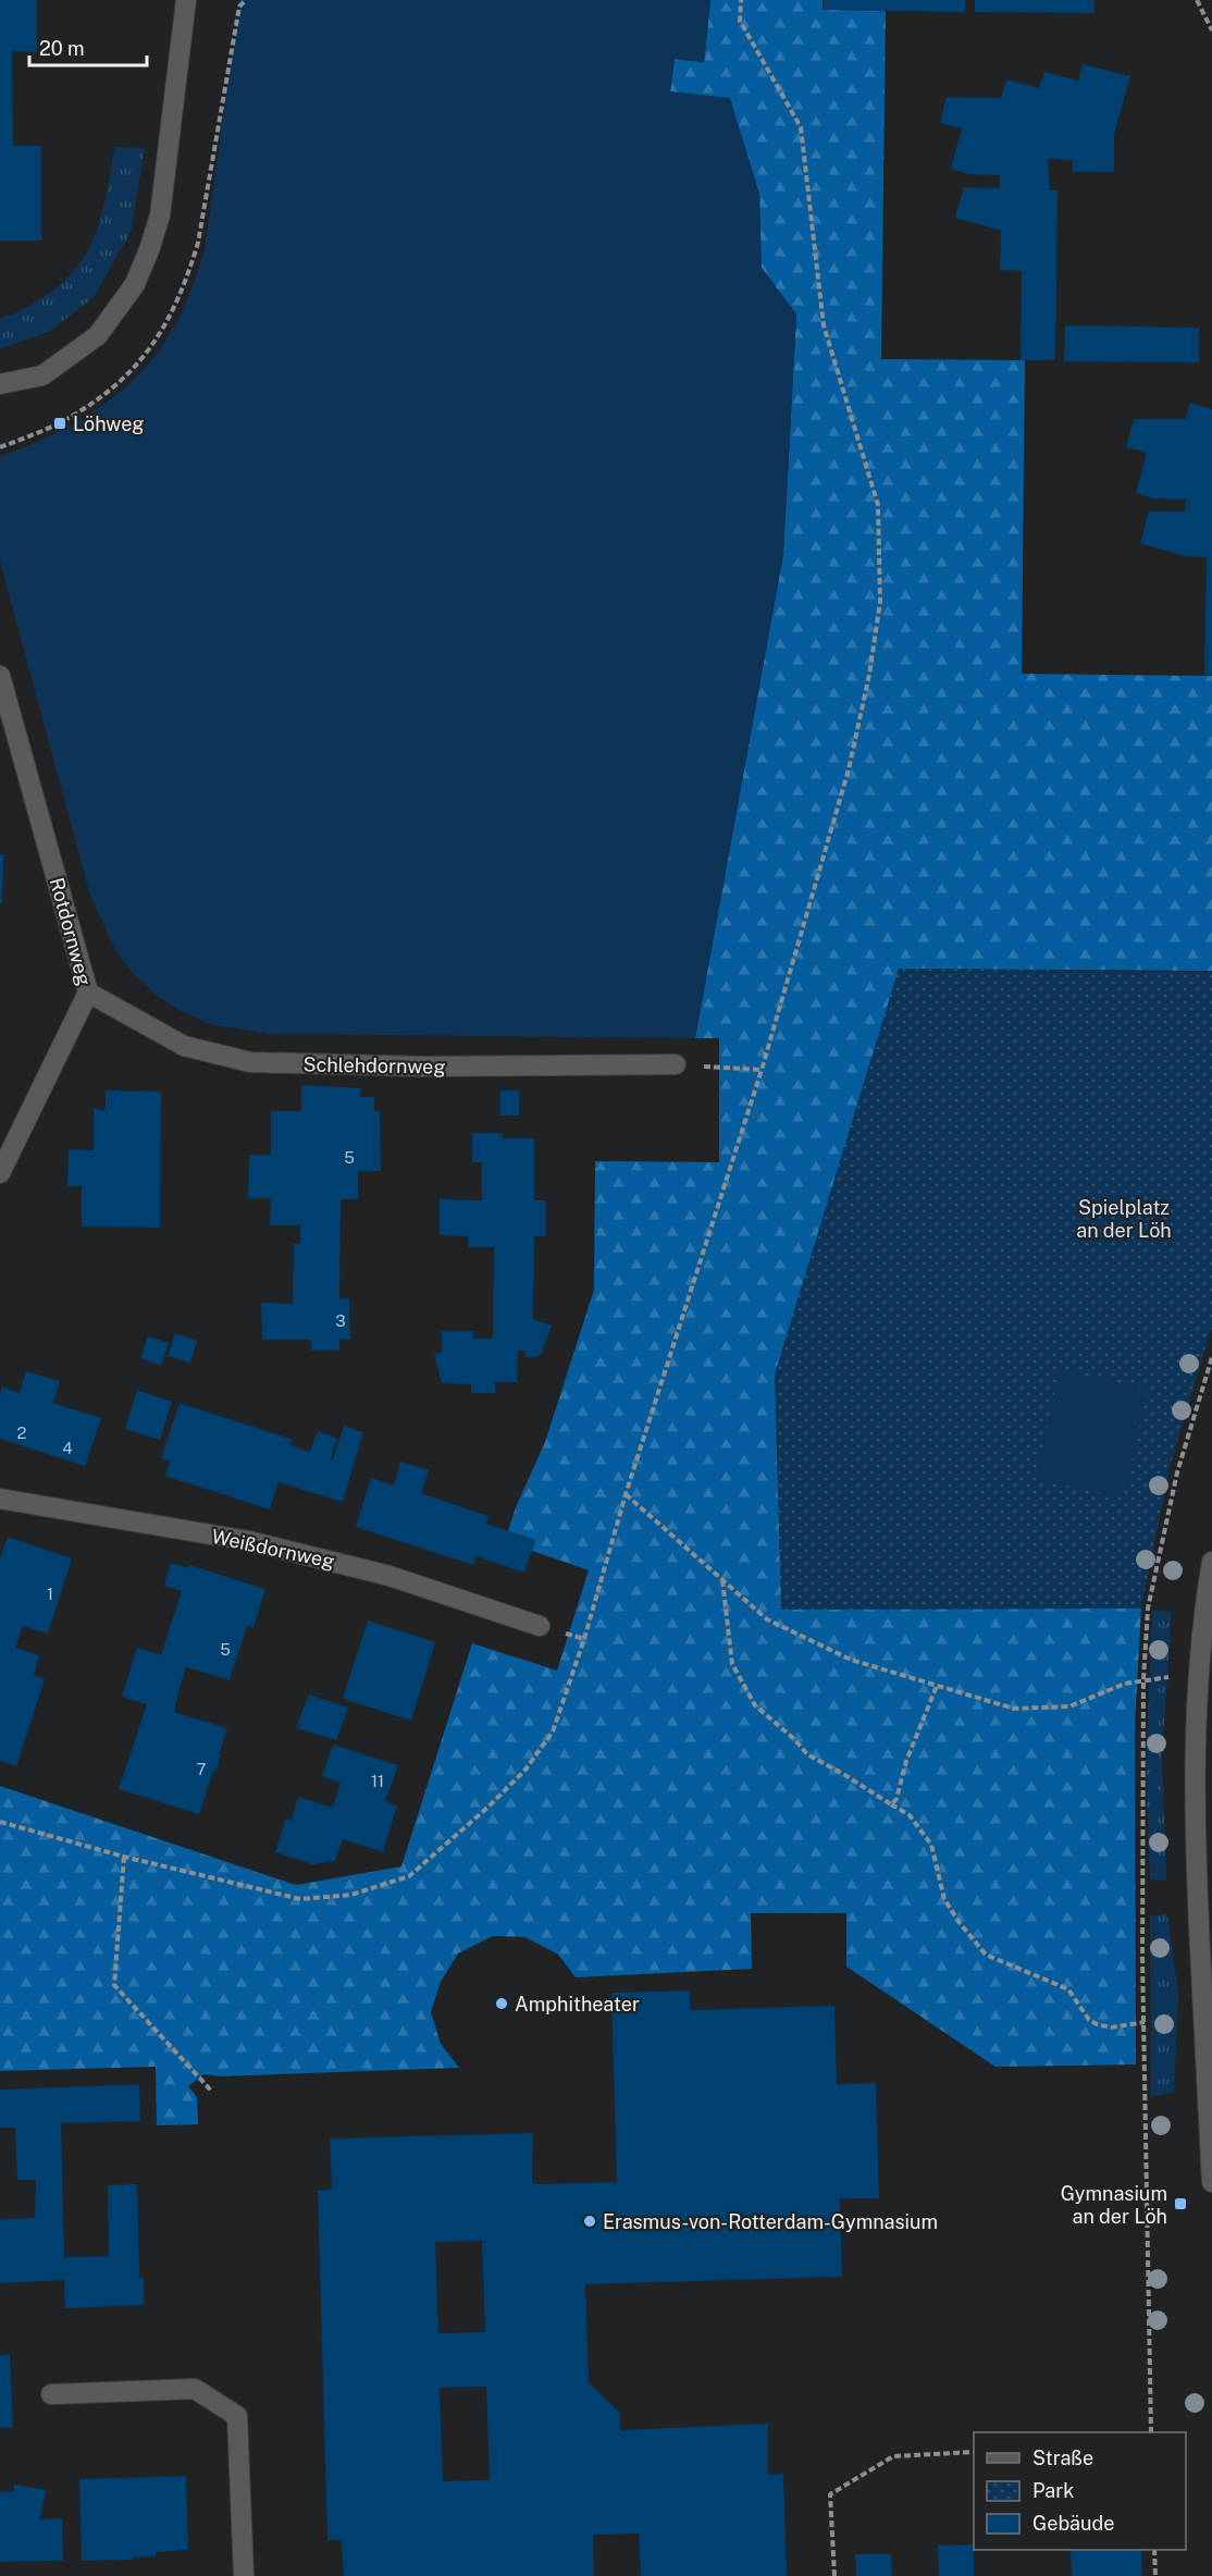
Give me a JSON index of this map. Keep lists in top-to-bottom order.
{
  "streets": {
    "street": ["Rotdornweg", "Schlehdornweg", "Weißdornweg"]
  },
  "crossings": [
    ["Rotdornweg", "Schlehdornweg"]
  ],
  "parks": ["Spielplatz an der Löh"],
  "places": {
    "transit": ["Löhweg", "Gymnasium an der Löh"],
    "other": ["Amphitheater", "Erasmus-von-Rotterdam-Gymnasium"]
  },
  "house_numbers": [
    "5",
    "3",
    "2",
    "4",
    "1",
    "5",
    "7",
    "11"
  ],
  "legend": ["Straße", "Park", "Gebäude"],
  "scale_bar": "20 m"
}
